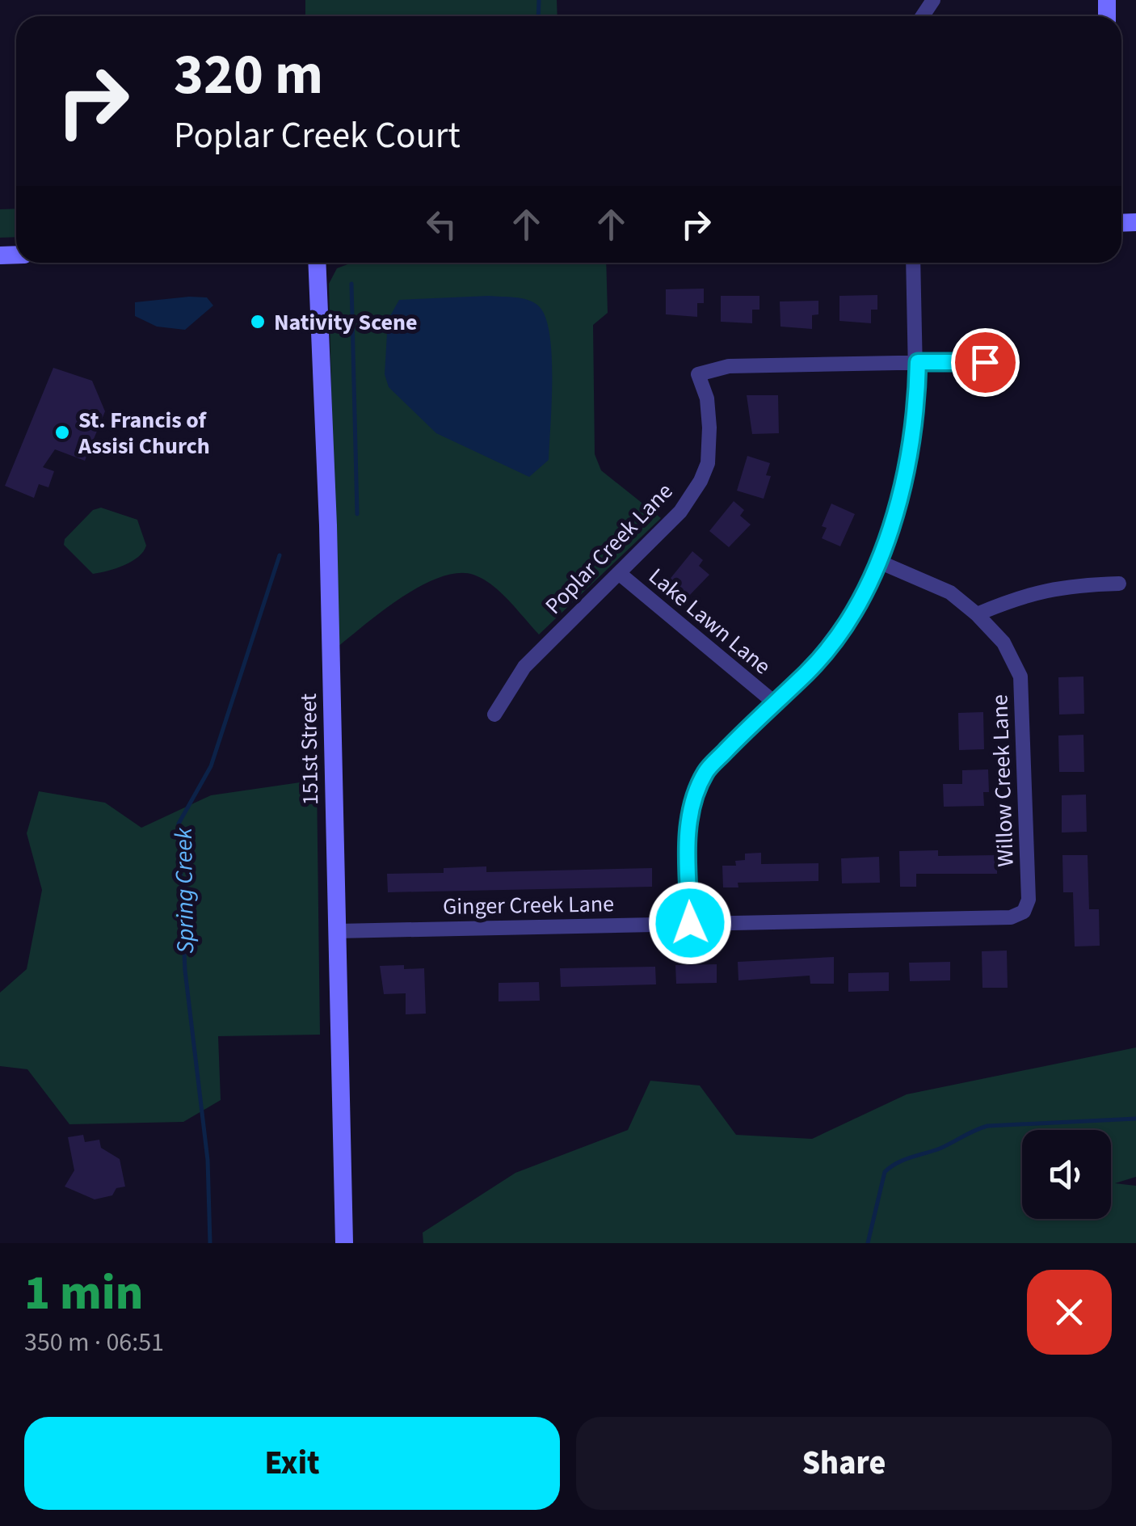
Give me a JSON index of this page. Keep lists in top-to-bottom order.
{
  "streets": {
    "street": [
      "Poplar Creek Lane",
      "Lake Lawn Lane",
      "151st Street",
      "Willow Creek Lane",
      "Ginger Creek Lane"
    ]
  },
  "crossings": [
    ["Poplar Creek Lane", "Lake Lawn Lane"],
    ["151st Street", "Ginger Creek Lane"],
    ["Willow Creek Lane", "Ginger Creek Lane"]
  ],
  "water": ["Spring Creek"],
  "places": ["Nativity Scene", "St. Francis of Assisi Church"],
  "page": {
    "turn": ["320 m", "Poplar Creek Court"],
    "heading": ["1 min", "350 m · 06:51"],
    "buttons": ["Exit", "Share"]
  }
}
